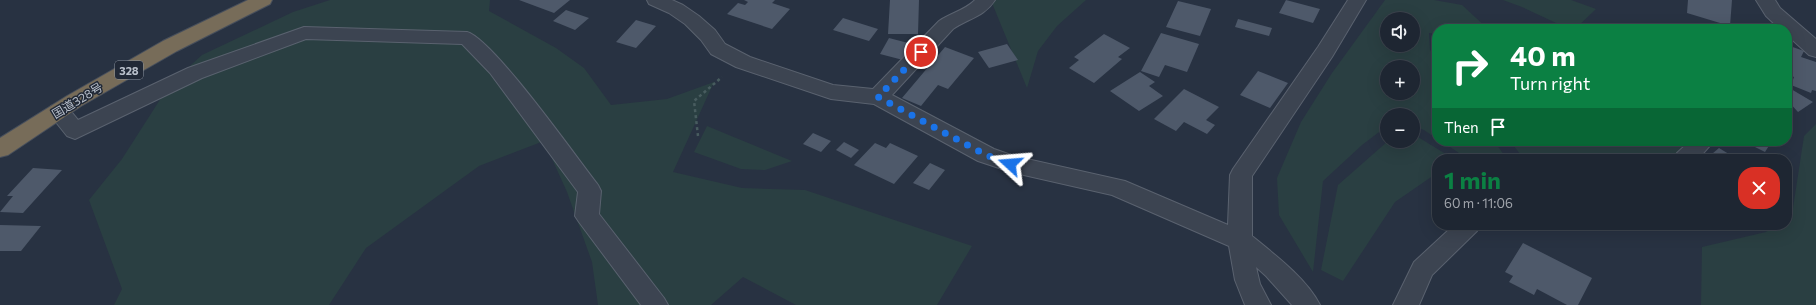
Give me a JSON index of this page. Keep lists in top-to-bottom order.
{
  "streets": {
    "highway": ["328", "国道328号"]
  },
  "page": {
    "map_buttons": ["+", "−"],
    "turn": ["40 m", "Turn right"],
    "then": "Then",
    "heading": ["1 min", "60 m · 11:06"]
  }
}
